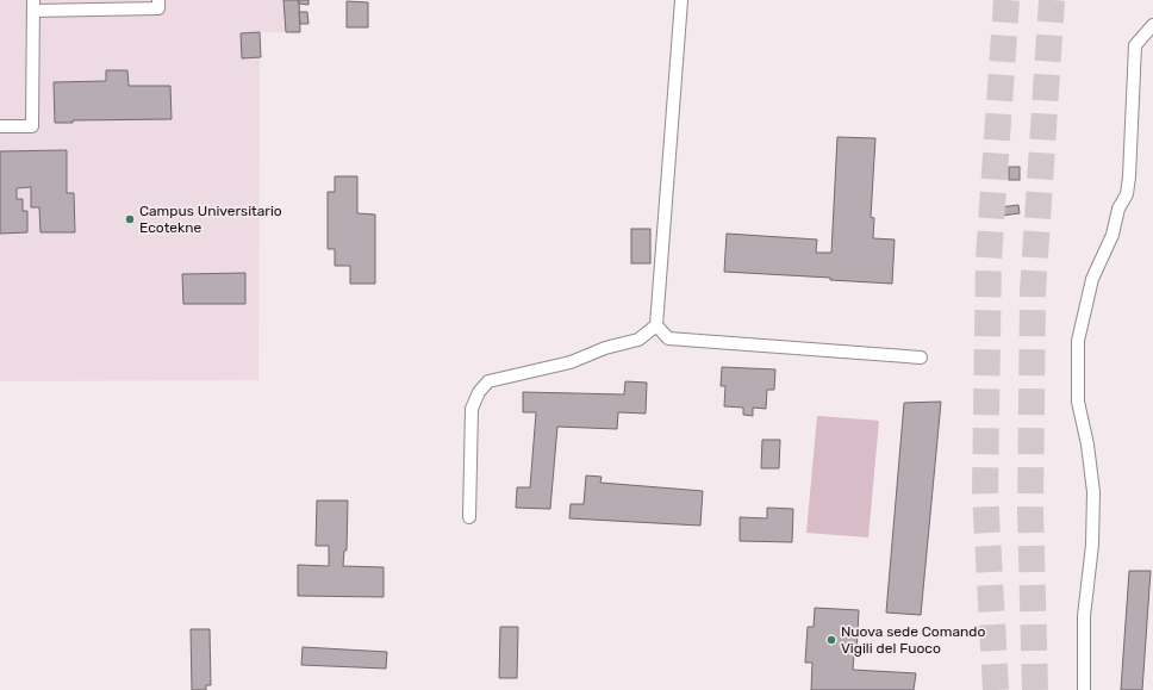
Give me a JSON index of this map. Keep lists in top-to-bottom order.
{
  "places": ["Campus Universitario Ecotekne", "Nuova sede Comando Vigili del Fuoco"]
}
